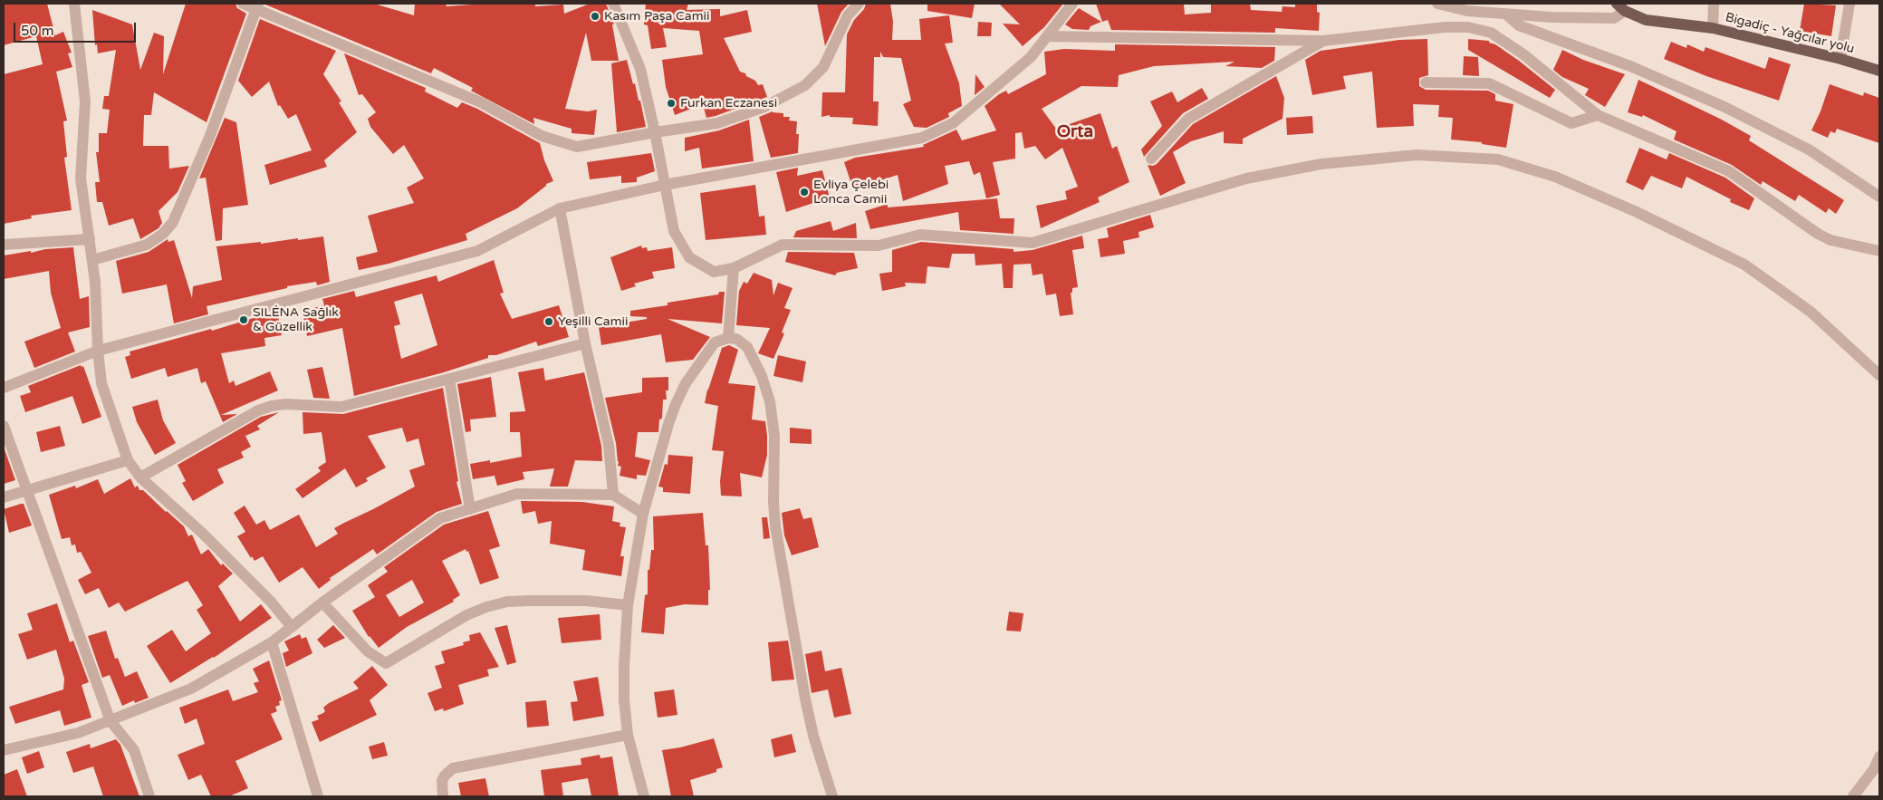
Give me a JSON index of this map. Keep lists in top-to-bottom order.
{
  "streets": {
    "main road": ["Bigadiç - Yağcılar yolu"]
  },
  "districts": ["Orta"],
  "places": [
    "Kasım Paşa Camii",
    "Furkan Eczanesi",
    "Evliya Çelebi Lonca Camii",
    "SILÉNA Sağlık & Güzellik",
    "Yeşilli Camii"
  ],
  "scale_bar": "50 m"
}
